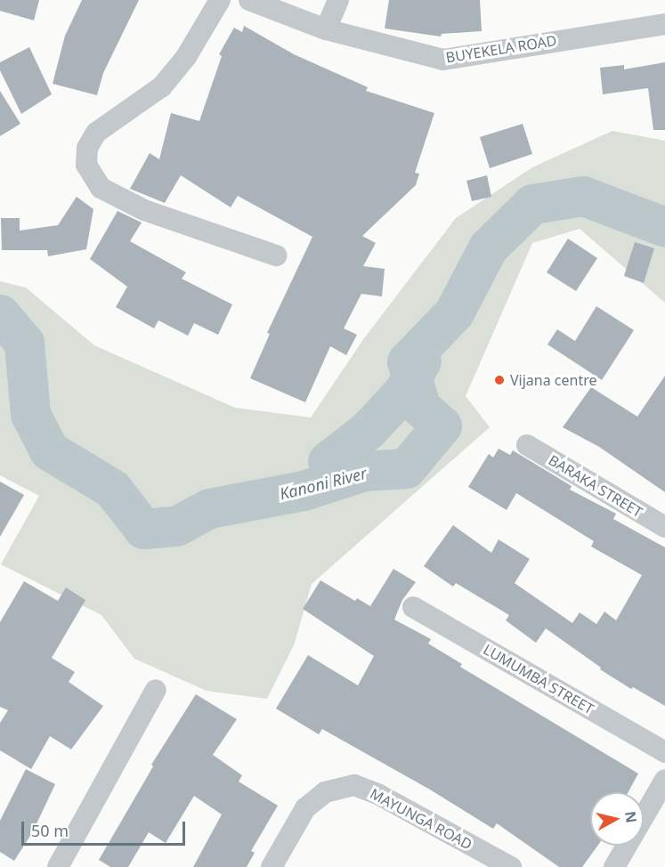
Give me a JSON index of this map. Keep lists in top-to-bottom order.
{
  "streets": {
    "street": [
      "BUYEKELA ROAD",
      "BARAKA STREET",
      "LUMUMBA STREET",
      "MAYUNGA ROAD"
    ]
  },
  "water": ["Kanoni River"],
  "places": ["Vijana centre"],
  "scale_bar": "50 m",
  "north": "right"
}
